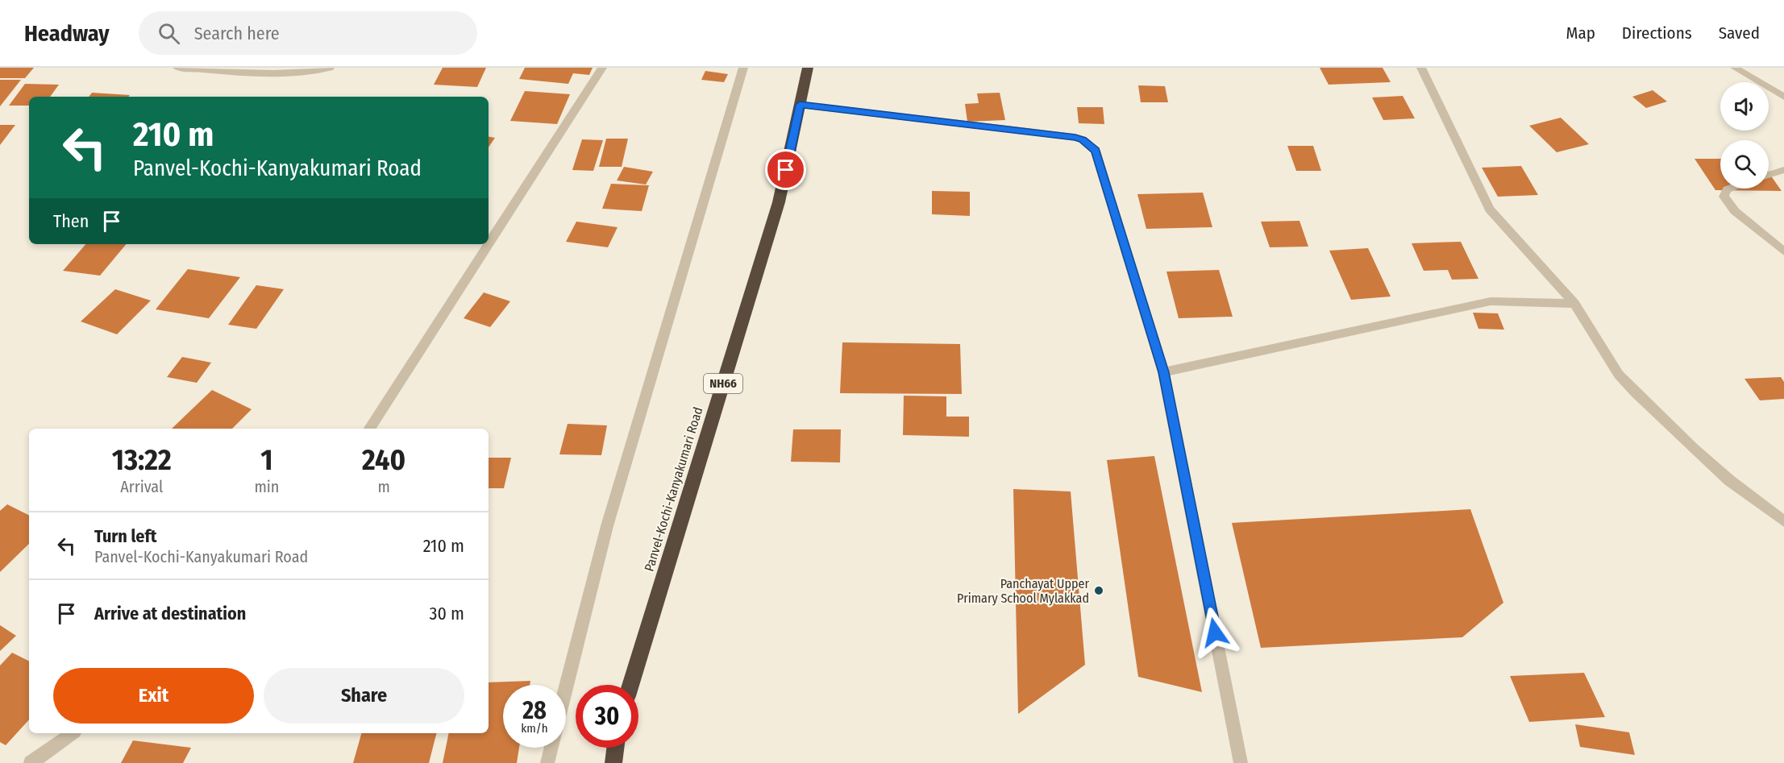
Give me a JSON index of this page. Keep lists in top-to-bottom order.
{
  "streets": {
    "highway": ["NH66", "Panvel-Kochi-Kanyakumari Road"]
  },
  "places": ["Panchayat Upper Primary School Mylakkad"],
  "page": {
    "header": "Headway",
    "search": "Search here",
    "nav": ["Map", "Directions", "Saved"],
    "turn": ["210 m", "Panvel-Kochi-Kanyakumari Road"],
    "then": "Then",
    "eta": [
      "13:22",
      "Arrival",
      "1",
      "min",
      "240",
      "m"
    ],
    "list": [
      {
        "name": "Turn left",
        "note": "Panvel-Kochi-Kanyakumari Road",
        "value": "210 m"
      },
      {
        "name": "Arrive at destination",
        "value": "30 m"
      }
    ],
    "buttons": ["Exit", "Share"],
    "speed": "28 km/h",
    "limit": "30"
  }
}
